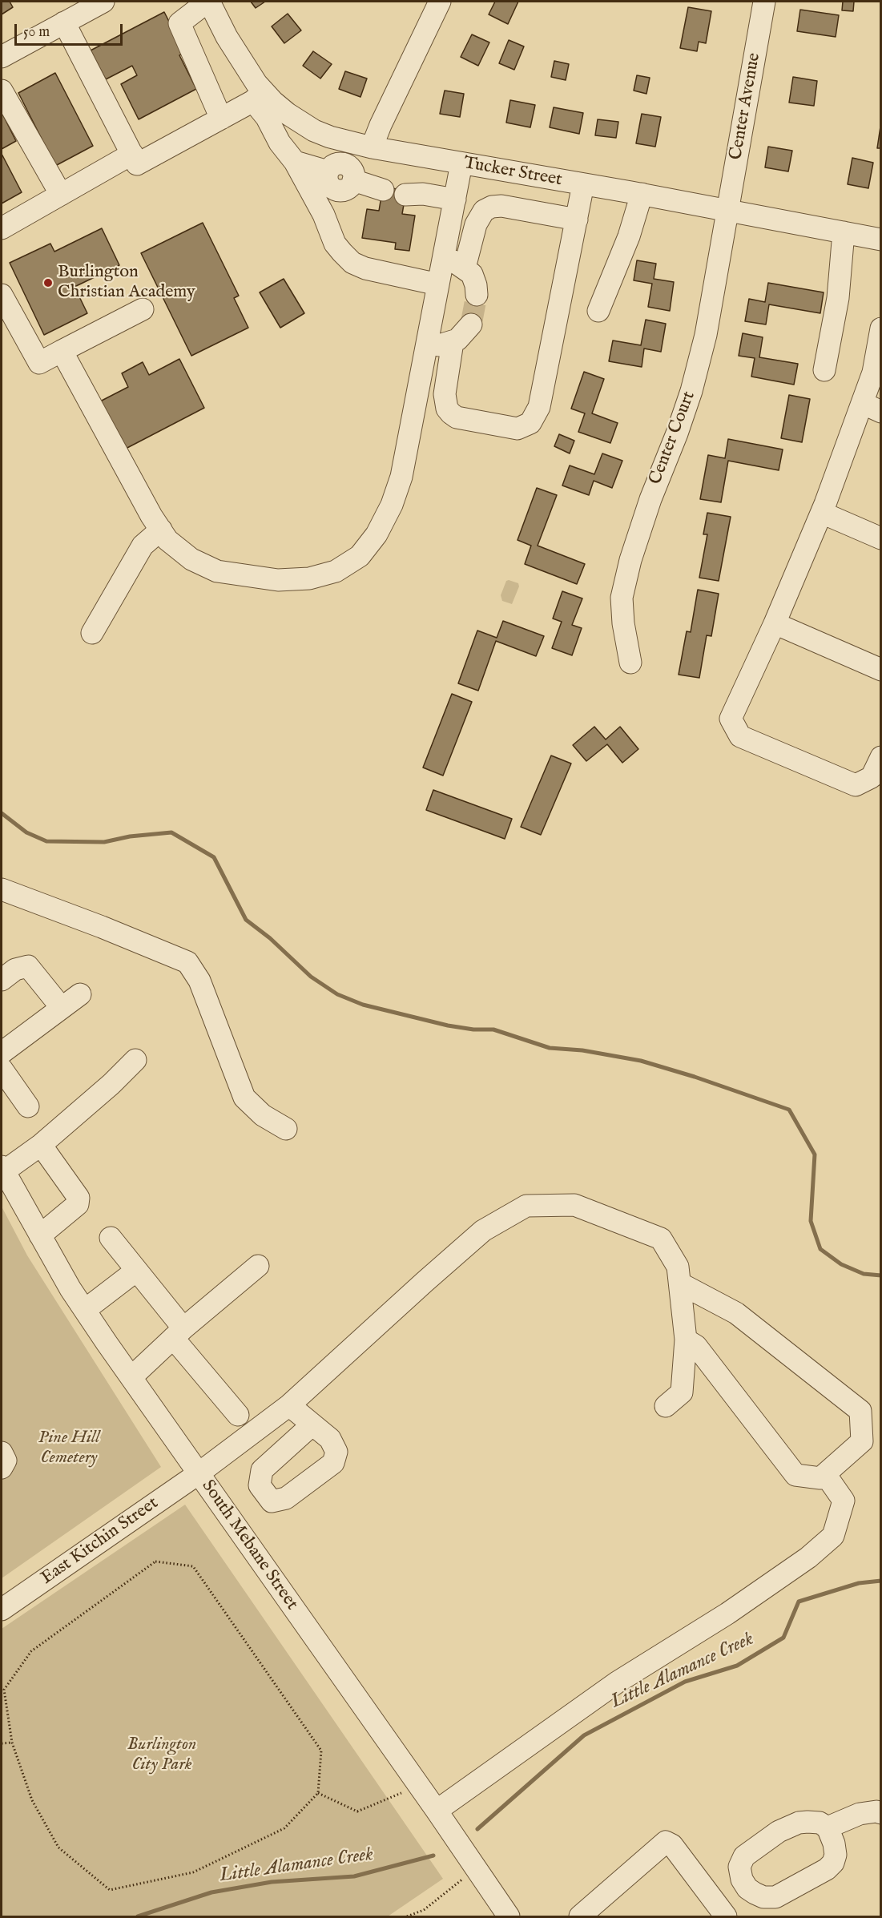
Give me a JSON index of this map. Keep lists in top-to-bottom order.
{
  "streets": {
    "street": [
      "Center Avenue",
      "Tucker Street",
      "Center Court",
      "East Kitchin Street",
      "South Mebane Street"
    ]
  },
  "crossings": [
    ["Center Avenue", "Tucker Street"],
    ["Center Avenue", "Center Court"],
    ["Tucker Street", "Center Court"],
    ["East Kitchin Street", "South Mebane Street"]
  ],
  "water": ["Little Alamance Creek"],
  "parks": ["Pine Hill Cemetery", "Burlington City Park"],
  "places": ["Burlington Christian Academy"],
  "scale_bar": "50 m"
}
